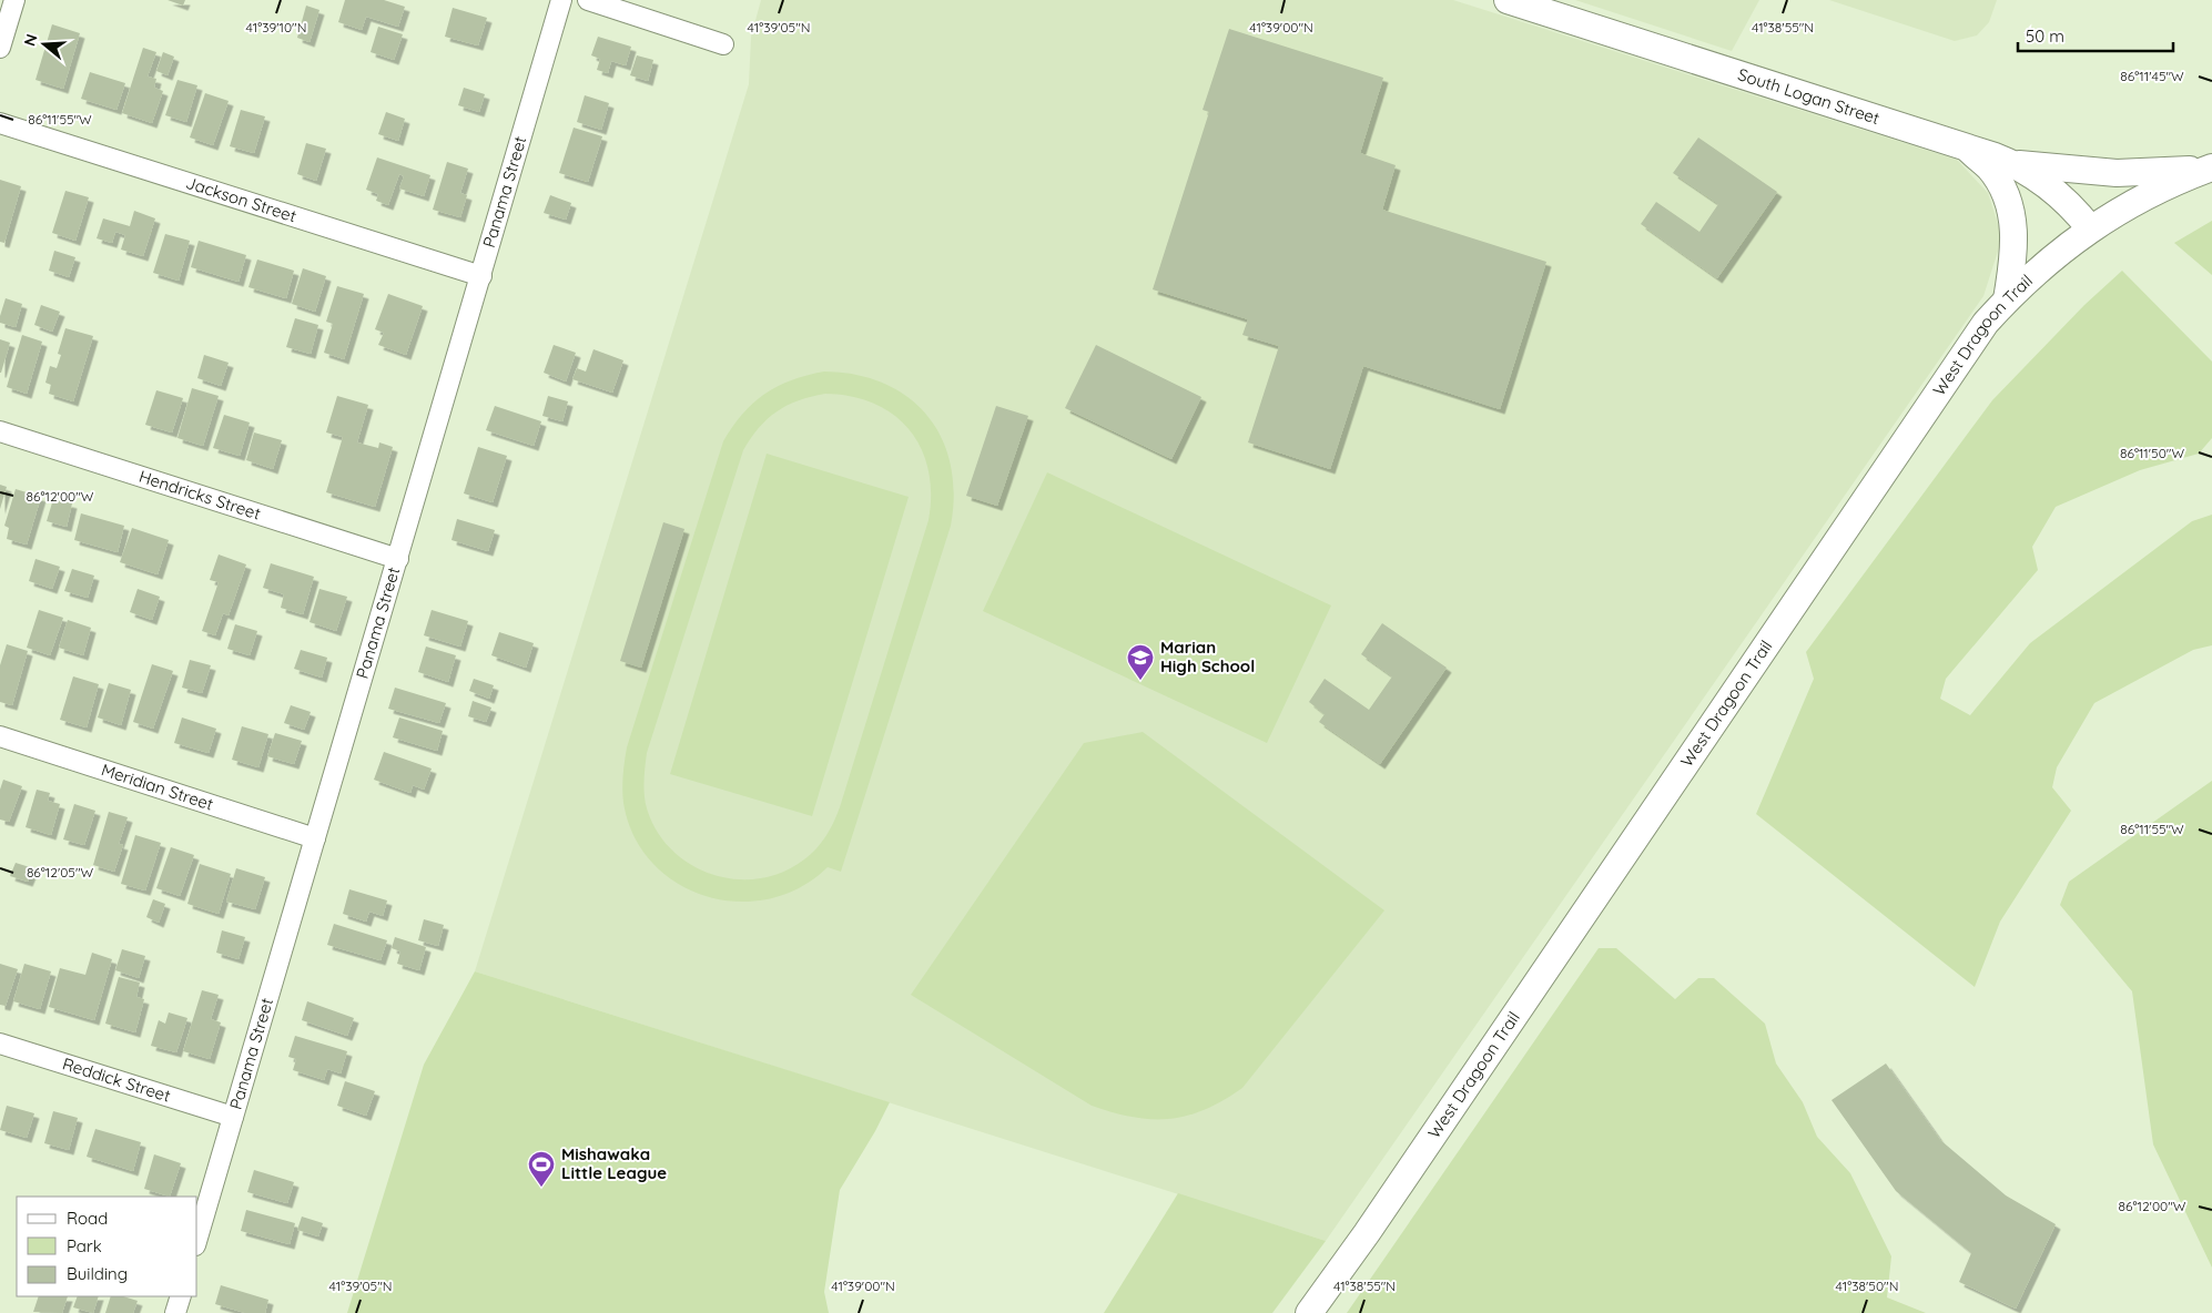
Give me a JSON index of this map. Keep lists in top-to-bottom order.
{
  "streets": {
    "street": [
      "South Logan Street",
      "Panama Street",
      "Jackson Street",
      "West Dragoon Trail",
      "Hendricks Street",
      "Meridian Street",
      "Reddick Street"
    ]
  },
  "crossings": [
    ["South Logan Street", "West Dragoon Trail"],
    ["Panama Street", "Jackson Street"],
    ["Panama Street", "Hendricks Street"],
    ["Panama Street", "Meridian Street"],
    ["Panama Street", "Reddick Street"]
  ],
  "places": {
    "school or university": ["Marian High School"],
    "sports": ["Mishawaka Little League"]
  },
  "legend": ["Road", "Park", "Building"],
  "scale_bar": "50 m",
  "north": "left",
  "coordinates": [
    "41°39'10\"N",
    "41°39'05\"N",
    "41°39'00\"N",
    "41°38'55\"N",
    "86°11'45\"W",
    "86°11'55\"W",
    "86°11'50\"W",
    "86°12'00\"W",
    "86°12'05\"W",
    "41°38'50\"N"
  ]
}
